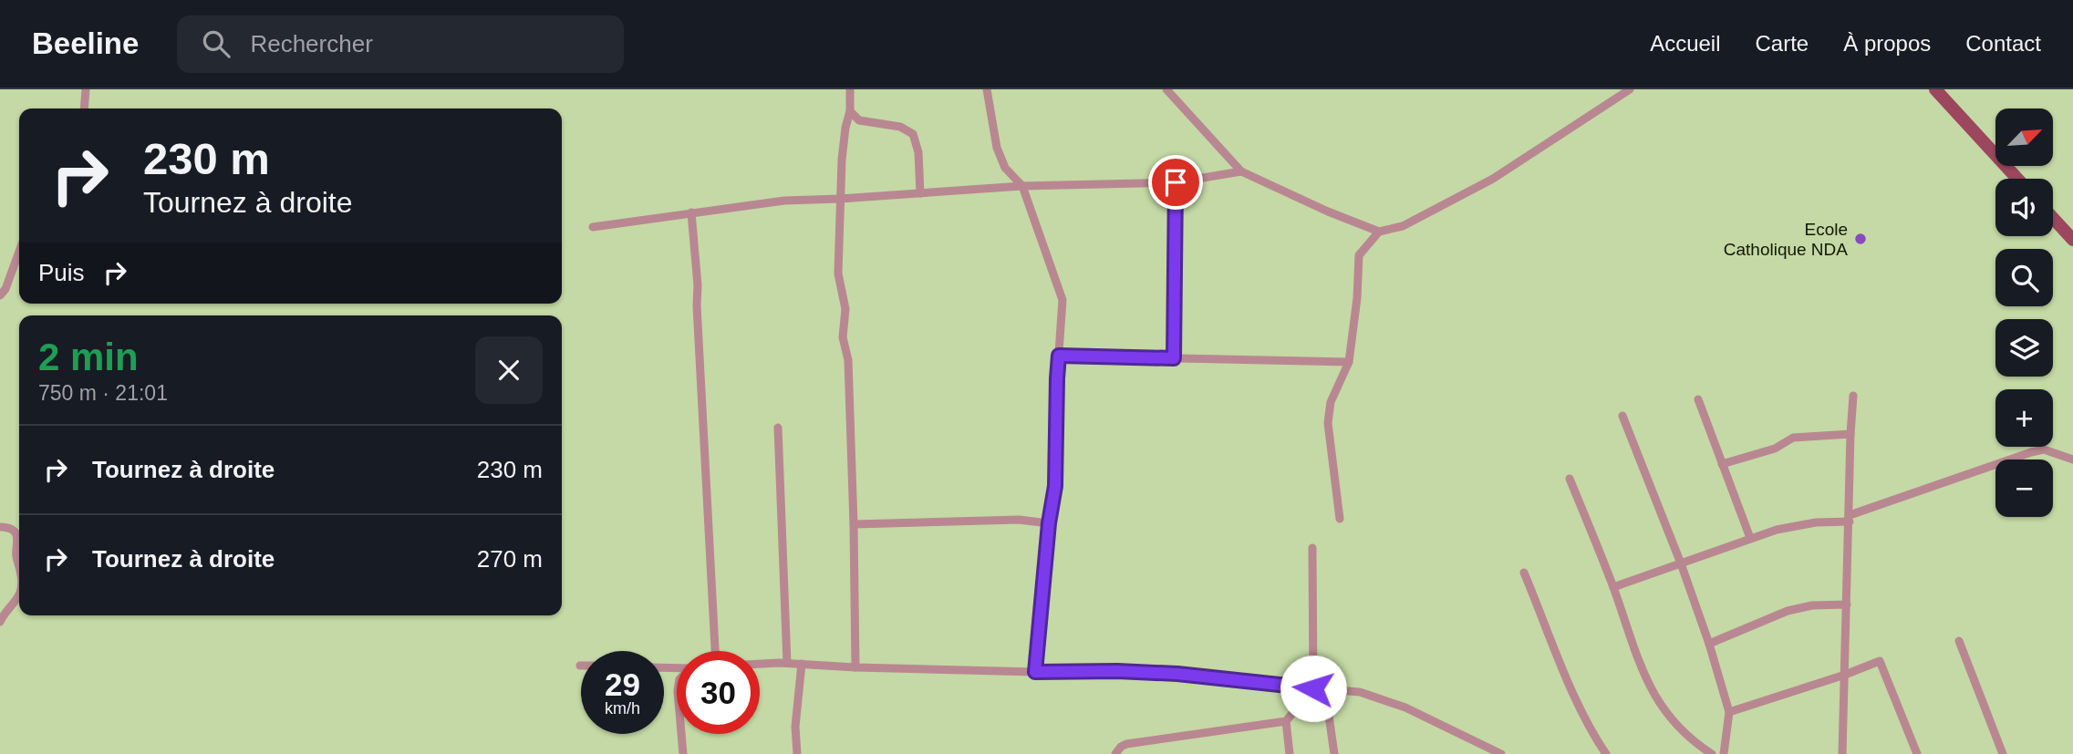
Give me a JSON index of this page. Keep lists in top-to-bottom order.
{
  "places": ["Ecole Catholique NDA"],
  "north": "top right",
  "page": {
    "header": "Beeline",
    "search": "Rechercher",
    "nav": [
      "Accueil",
      "Carte",
      "À propos",
      "Contact"
    ],
    "map_buttons": ["+", "−"],
    "turn": ["230 m", "Tournez à droite"],
    "then": "Puis",
    "heading": ["2 min", "750 m · 21:01"],
    "list": [
      {
        "name": "Tournez à droite",
        "value": "230 m"
      },
      {
        "name": "Tournez à droite",
        "value": "270 m"
      }
    ],
    "speed": "29 km/h",
    "limit": "30"
  }
}
